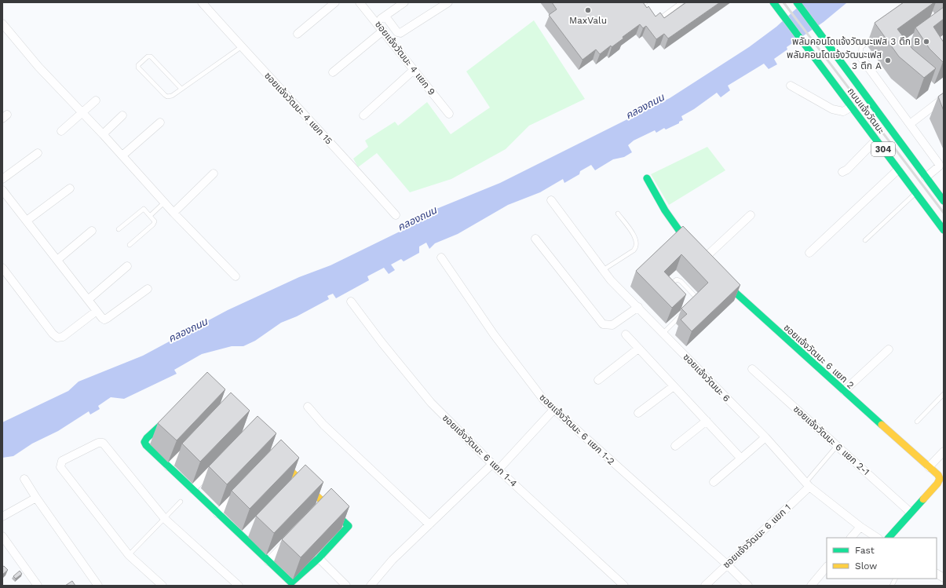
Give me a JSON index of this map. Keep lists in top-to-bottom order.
{
  "streets": {
    "street": [
      "ซอยแจ้งวัฒนะ 4 แยก 9",
      "ซอยแจ้งวัฒนะ 4 แยก 15",
      "ถนนแจ้งวัฒนะ",
      "304",
      "ซอยแจ้งวัฒนะ 6 แยก 2",
      "ซอยแจ้งวัฒนะ 6",
      "ซอยแจ้งวัฒนะ 6 แยก 1-2",
      "ซอยแจ้งวัฒนะ 6 แยก 2-1",
      "ซอยแจ้งวัฒนะ 6 แยก 1-4",
      "ซอยแจ้งวัฒนะ 6 แยก 1"
    ]
  },
  "crossings": [
    ["ซอยแจ้งวัฒนะ 6 แยก 2", "ซอยแจ้งวัฒนะ 6 แยก 2-1"],
    ["ซอยแจ้งวัฒนะ 6", "ซอยแจ้งวัฒนะ 6 แยก 1"],
    ["ซอยแจ้งวัฒนะ 6 แยก 1-2", "ซอยแจ้งวัฒนะ 6 แยก 1"]
  ],
  "water": ["คลองถนน"],
  "places": ["MaxValu", "พลัมคอนโดแจ้งวัฒนะเฟส 3 ตึก B", "พลัมคอนโดแจ้งวัฒนะเฟส 3 ตึก A"],
  "legend": ["Fast", "Slow"]
}
